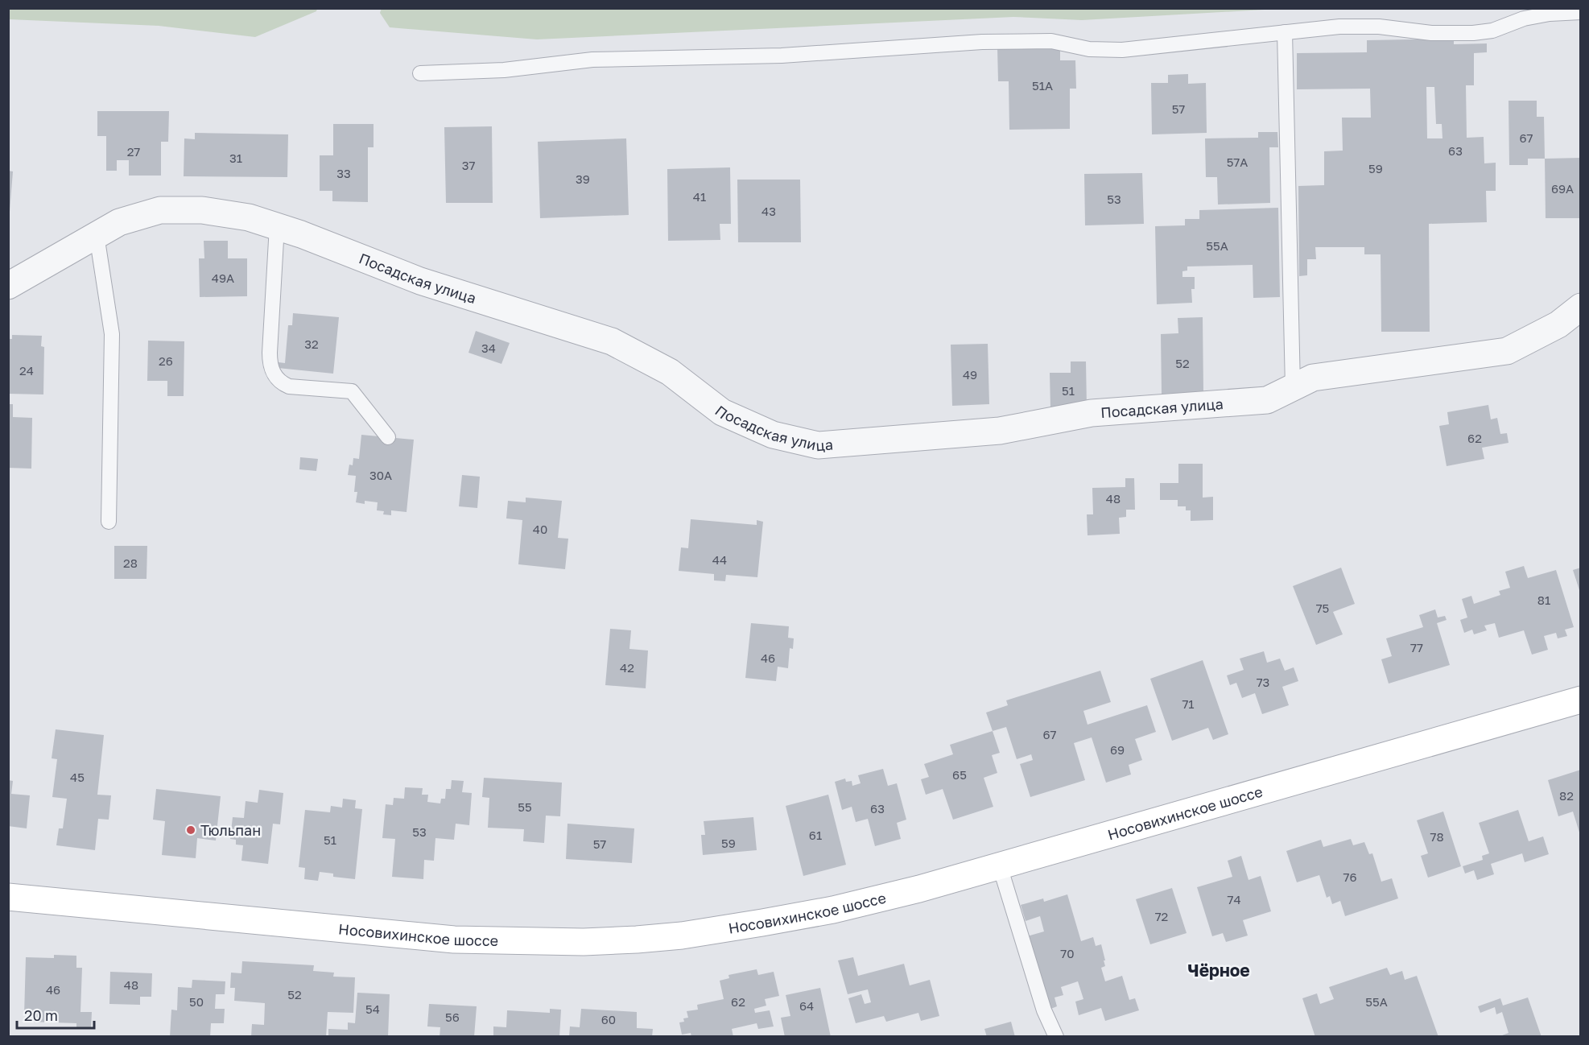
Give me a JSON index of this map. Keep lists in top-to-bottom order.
{
  "streets": {
    "main road": ["Носовихинское шоссе"],
    "street": ["Посадская улица"]
  },
  "districts": ["Чёрное"],
  "places": ["Тюльпан"],
  "house_numbers": [
    "51А",
    "57",
    "67",
    "63",
    "27",
    "31",
    "57А",
    "37",
    "59",
    "33",
    "39",
    "69А",
    "41",
    "53",
    "43",
    "55А",
    "49А",
    "32",
    "34",
    "26",
    "52",
    "24",
    "49",
    "51",
    "62",
    "30А",
    "48",
    "40",
    "44",
    "28",
    "81",
    "75",
    "77",
    "46",
    "42",
    "73",
    "71",
    "67",
    "69",
    "65",
    "45",
    "82",
    "55",
    "63",
    "53",
    "61",
    "78",
    "51",
    "59",
    "57",
    "76",
    "74",
    "72",
    "70",
    "48",
    "46",
    "52",
    "50",
    "62",
    "55А",
    "64",
    "54",
    "56",
    "60"
  ],
  "scale_bar": "20 m"
}
